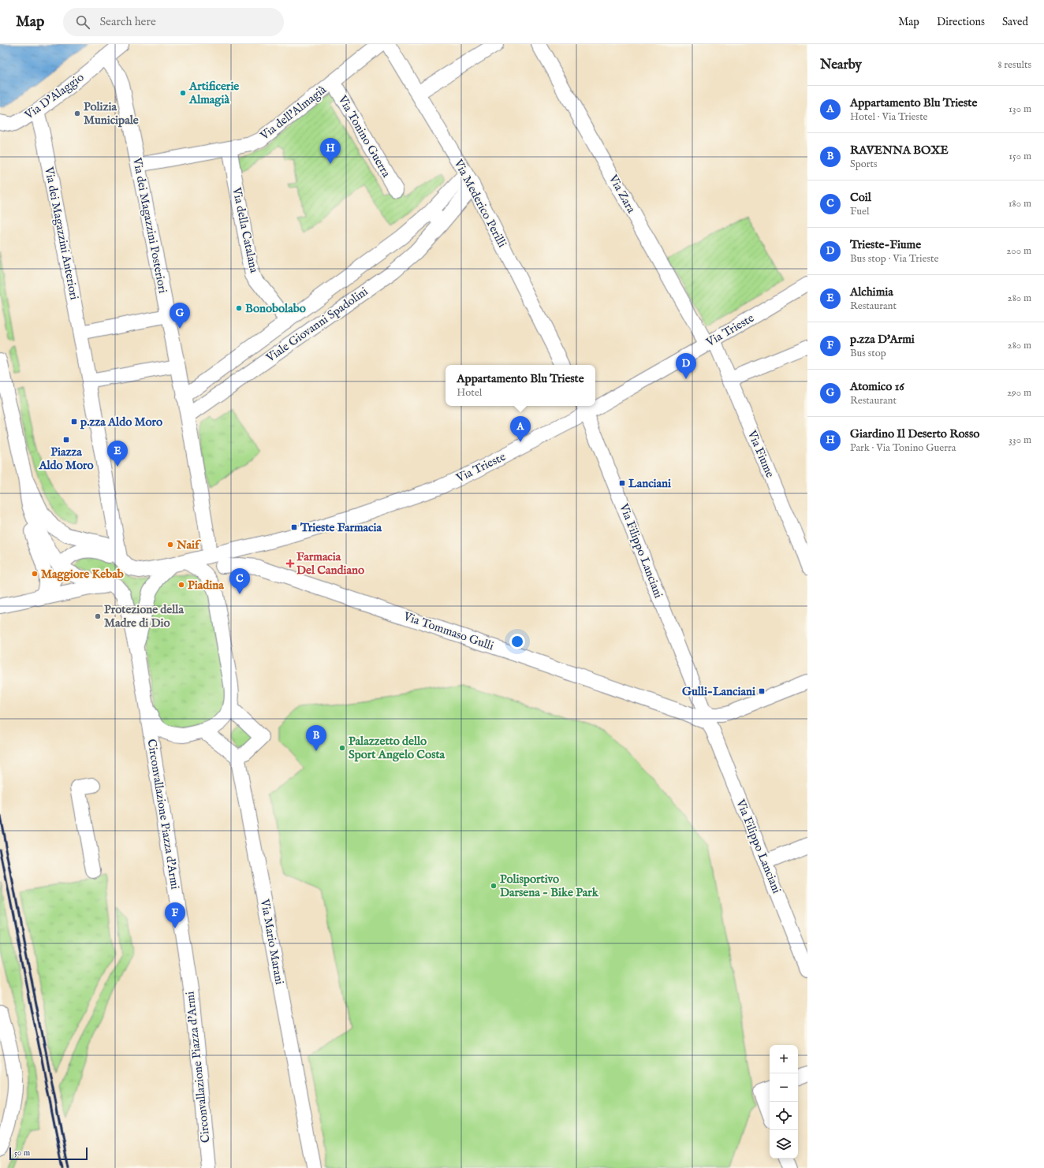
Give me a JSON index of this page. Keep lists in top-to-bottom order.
{
  "streets": {
    "street": [
      "Via D'Alaggio",
      "Via dell'Almagià",
      "Via Tonino Guerra",
      "Via Zara",
      "Via Mederico Perilli",
      "Via dei Magazzini Posteriori",
      "Via della Catalana",
      "Via dei Magazzini Anteriori",
      "Viale Giovanni Spadolini",
      "Via Trieste",
      "Via Fiume",
      "Via Filippo Lanciani",
      "Via Tommaso Gulli",
      "Circonvallazione Piazza d'Armi",
      "Via Mario Marani"
    ]
  },
  "crossings": [
    ["Via D'Alaggio", "Via dei Magazzini Posteriori"],
    ["Via D'Alaggio", "Via dei Magazzini Anteriori"],
    ["Via dell'Almagià", "Via Tonino Guerra"],
    ["Via dell'Almagià", "Via dei Magazzini Posteriori"],
    ["Via dell'Almagià", "Via della Catalana"],
    ["Via Zara", "Via Trieste"],
    ["Via Zara", "Via Fiume"],
    ["Via Mederico Perilli", "Viale Giovanni Spadolini"],
    ["Via dei Magazzini Posteriori", "Viale Giovanni Spadolini"],
    ["Via dei Magazzini Posteriori", "Via Trieste"],
    ["Via della Catalana", "Viale Giovanni Spadolini"],
    ["Via dei Magazzini Anteriori", "Via Trieste"],
    ["Via Trieste", "Via Fiume"],
    ["Via Trieste", "Via Filippo Lanciani"],
    ["Via Trieste", "Via Tommaso Gulli"],
    ["Via Trieste", "Circonvallazione Piazza d'Armi"],
    ["Via Filippo Lanciani", "Via Tommaso Gulli"]
  ],
  "places": {
    "other": [
      "Artificerie Almagià",
      "Polizia Municipale",
      "Bonobolabo",
      "Naif",
      "Maggiore Kebab",
      "Piadina",
      "Protezione della Madre di Dio",
      "Palazzetto dello Sport Angelo Costa",
      "Polisportivo Darsena - Bike Park"
    ],
    "transit": [
      "p.zza Aldo Moro",
      "Piazza Aldo Moro",
      "Lanciani",
      "Trieste Farmacia",
      "Gulli-Lanciani"
    ],
    "health": ["Farmacia Del Candiano"]
  },
  "scale_bar": "50 m",
  "page": {
    "header": "Map",
    "search": "Search here",
    "nav": ["Map", "Directions", "Saved"],
    "heading": ["Nearby", "8 results"],
    "list": [
      {
        "mark": "A",
        "name": "Appartamento Blu Trieste",
        "note": "Hotel · Via Trieste",
        "value": "130 m"
      },
      {
        "mark": "B",
        "name": "RAVENNA BOXE",
        "note": "Sports",
        "value": "150 m"
      },
      {
        "mark": "C",
        "name": "Coil",
        "note": "Fuel",
        "value": "180 m"
      },
      {
        "mark": "D",
        "name": "Trieste-Fiume",
        "note": "Bus stop · Via Trieste",
        "value": "200 m"
      },
      {
        "mark": "E",
        "name": "Alchimia",
        "note": "Restaurant",
        "value": "280 m"
      },
      {
        "mark": "F",
        "name": "p.zza D'Armi",
        "note": "Bus stop",
        "value": "280 m"
      },
      {
        "mark": "G",
        "name": "Atomico 16",
        "note": "Restaurant",
        "value": "290 m"
      },
      {
        "mark": "H",
        "name": "Giardino Il Deserto Rosso",
        "note": "Park · Via Tonino Guerra",
        "value": "330 m"
      }
    ],
    "pins": [
      "H",
      "G",
      "D",
      "A",
      "E",
      "C",
      "B",
      "F"
    ],
    "popup": ["Appartamento Blu Trieste", "Hotel"],
    "map_buttons": ["+", "−"],
    "scale": "50 m"
  }
}
